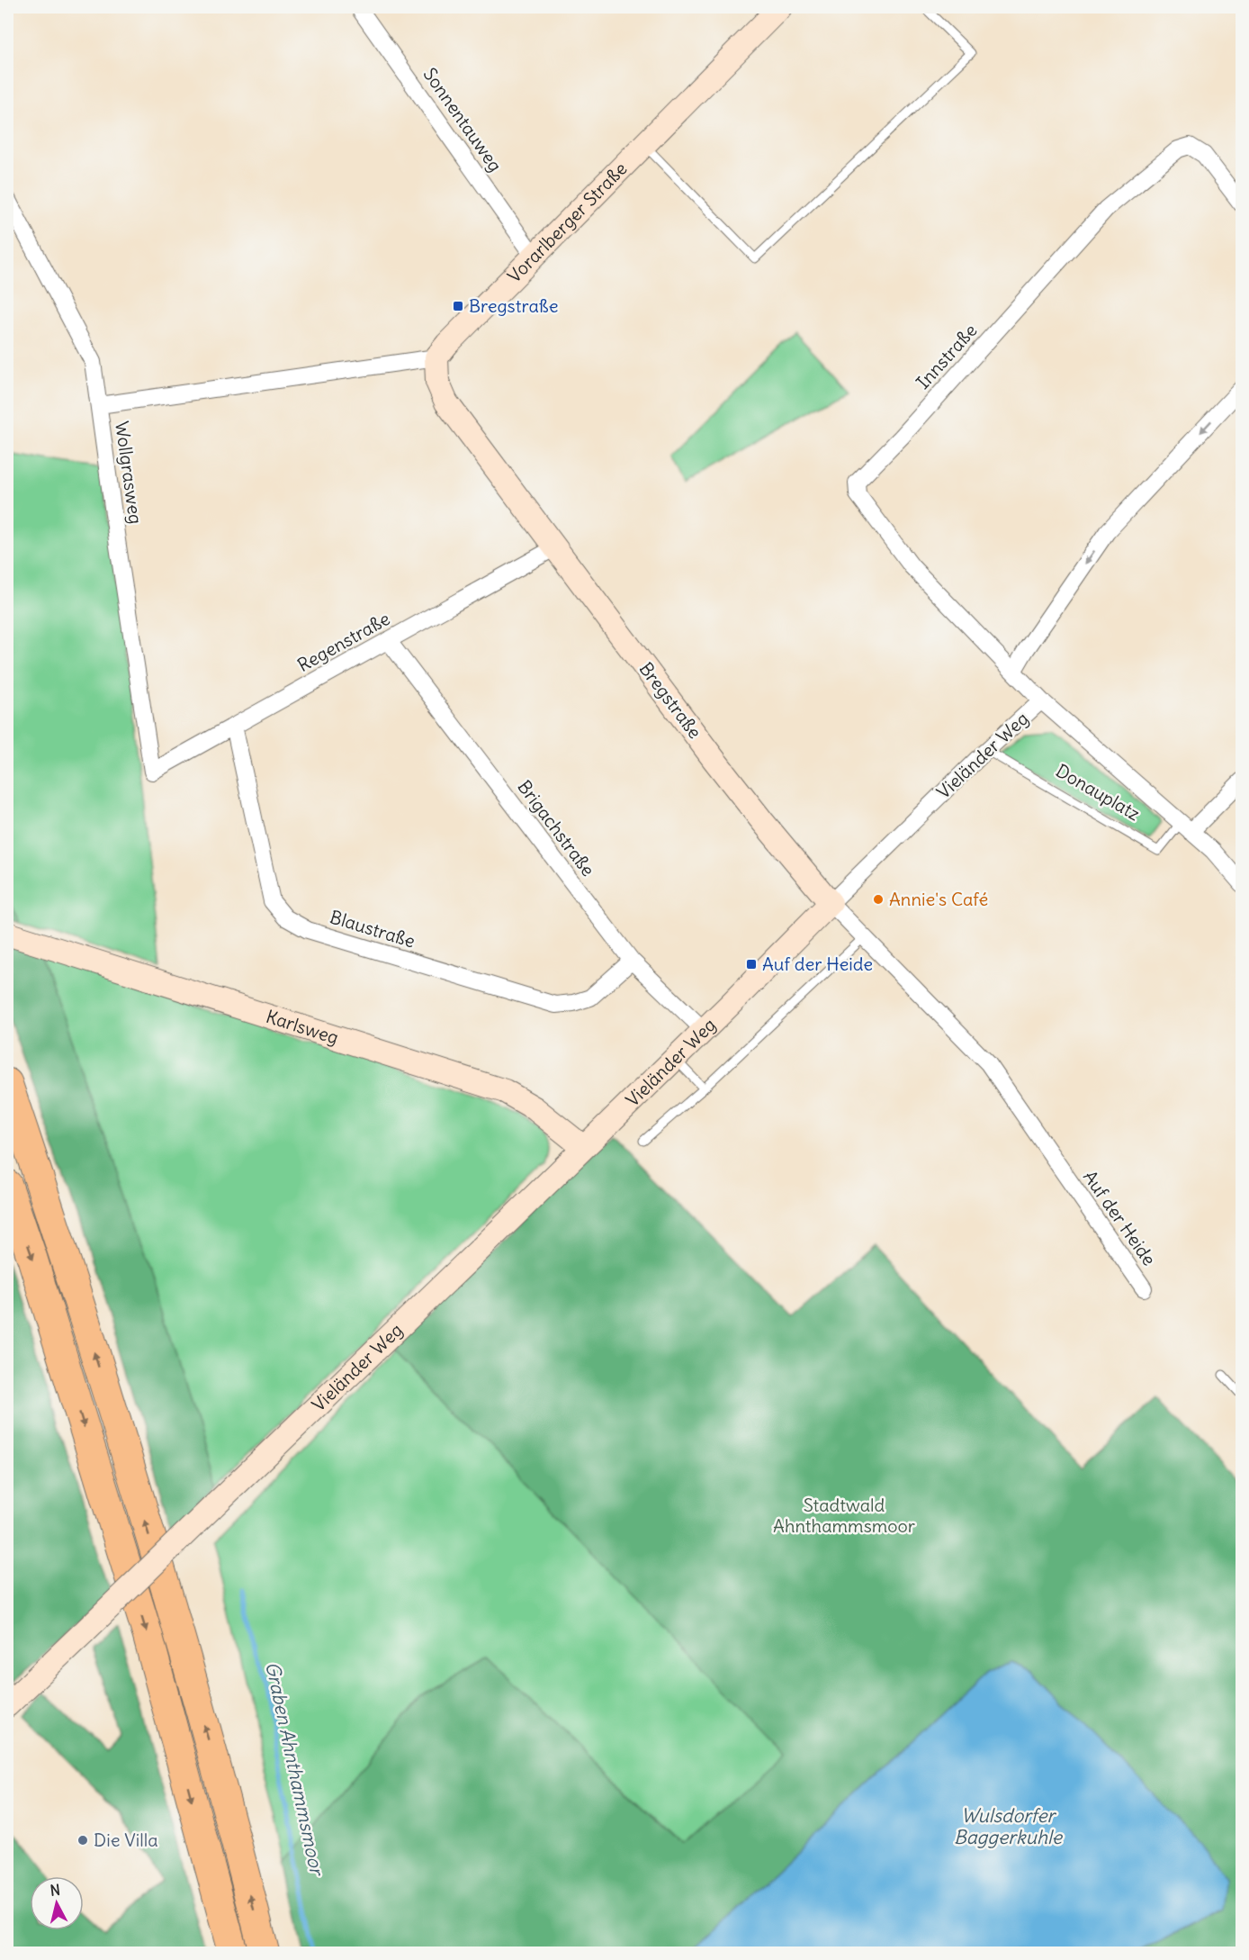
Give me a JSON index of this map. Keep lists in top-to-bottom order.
{
  "streets": {
    "street": [
      "Sonnentauweg",
      "Vorarlberger Straße",
      "Innstraße",
      "Wollgrasweg",
      "Regenstraße",
      "Bregstraße",
      "Vieländer Weg",
      "Donauplatz",
      "Brigachstraße",
      "Blaustraße",
      "Karlsweg",
      "Auf der Heide"
    ]
  },
  "crossings": [
    ["Sonnentauweg", "Vorarlberger Straße"],
    ["Vorarlberger Straße", "Bregstraße"],
    ["Innstraße", "Vieländer Weg"],
    ["Wollgrasweg", "Regenstraße"],
    ["Regenstraße", "Bregstraße"],
    ["Regenstraße", "Brigachstraße"],
    ["Regenstraße", "Blaustraße"],
    ["Bregstraße", "Vieländer Weg"],
    ["Bregstraße", "Auf der Heide"],
    ["Vieländer Weg", "Donauplatz"],
    ["Vieländer Weg", "Brigachstraße"],
    ["Vieländer Weg", "Karlsweg"],
    ["Vieländer Weg", "Auf der Heide"],
    ["Brigachstraße", "Blaustraße"]
  ],
  "water": ["Graben Ahnthammsmoor", "Wulsdorfer Baggerkuhle"],
  "parks": ["Stadtwald Ahnthammsmoor"],
  "places": {
    "transit": ["Bregstraße", "Auf der Heide"],
    "other": ["Annie's Café", "Die Villa"]
  },
  "north": "top"
}
